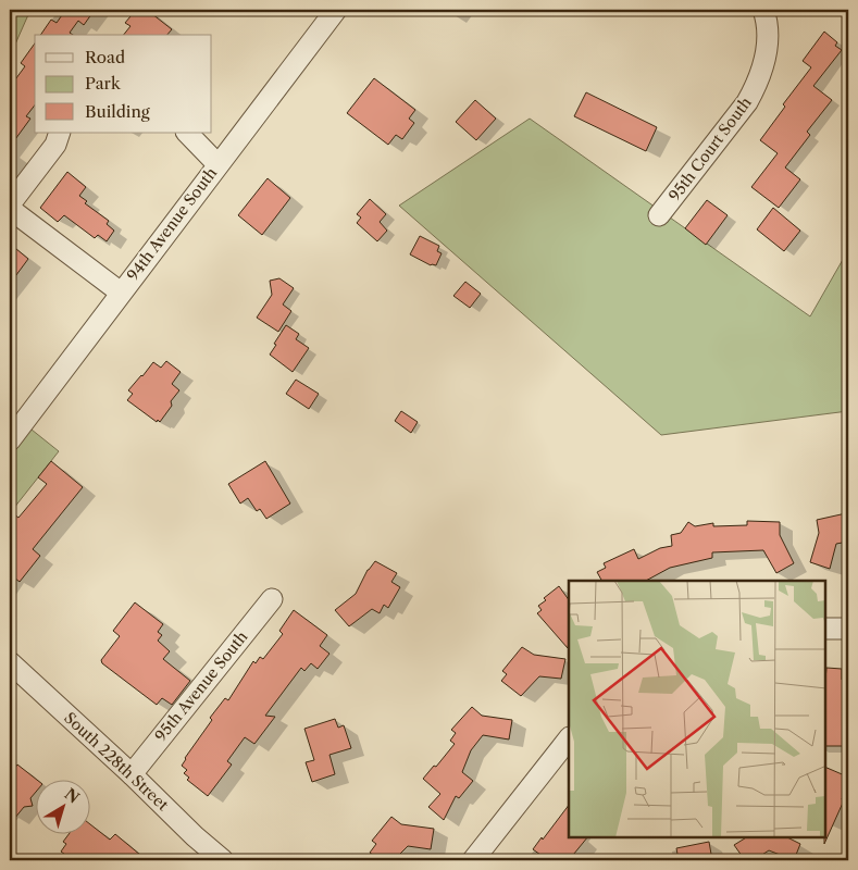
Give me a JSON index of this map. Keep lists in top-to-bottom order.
{
  "streets": {
    "street": [
      "95th Court South",
      "94th Avenue South",
      "95th Avenue South",
      "South 228th Street"
    ]
  },
  "crossings": [
    ["95th Avenue South", "South 228th Street"]
  ],
  "legend": ["Road", "Park", "Building"],
  "north": "top right"
}
